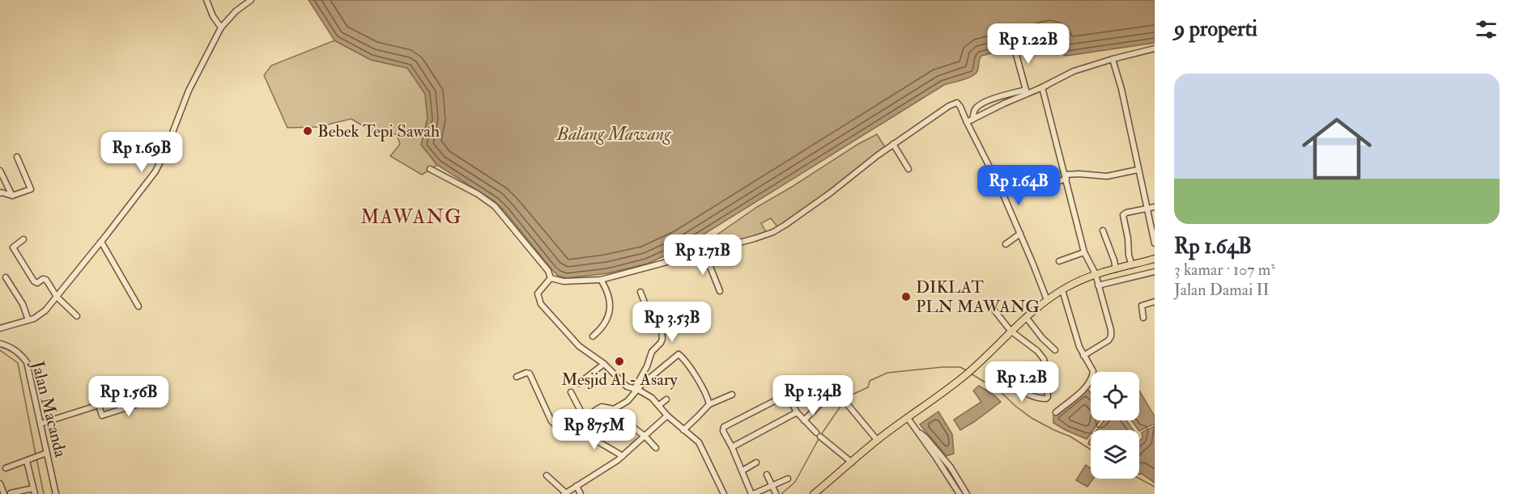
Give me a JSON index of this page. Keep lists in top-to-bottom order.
{
  "streets": {
    "street": ["Jalan Macanda"]
  },
  "districts": ["MAWANG"],
  "water": ["Balang Mawang"],
  "places": ["Bebek Tepi Sawah", "DIKLAT PLN MAWANG", "Mesjid Al - Asary"],
  "page": {
    "heading": "9 properti",
    "price": [
      "Rp 1.22B",
      "Rp 1.69B",
      "Rp 1.64B",
      "Rp 1.71B",
      "Rp 3.53B",
      "Rp 1.2B",
      "Rp 1.34B",
      "Rp 1.56B",
      "Rp 875M"
    ],
    "list": [
      {
        "name": "Rp 1.64B",
        "note": "3 kamar · 107 m² · Jalan Damai II"
      }
    ]
  }
}
